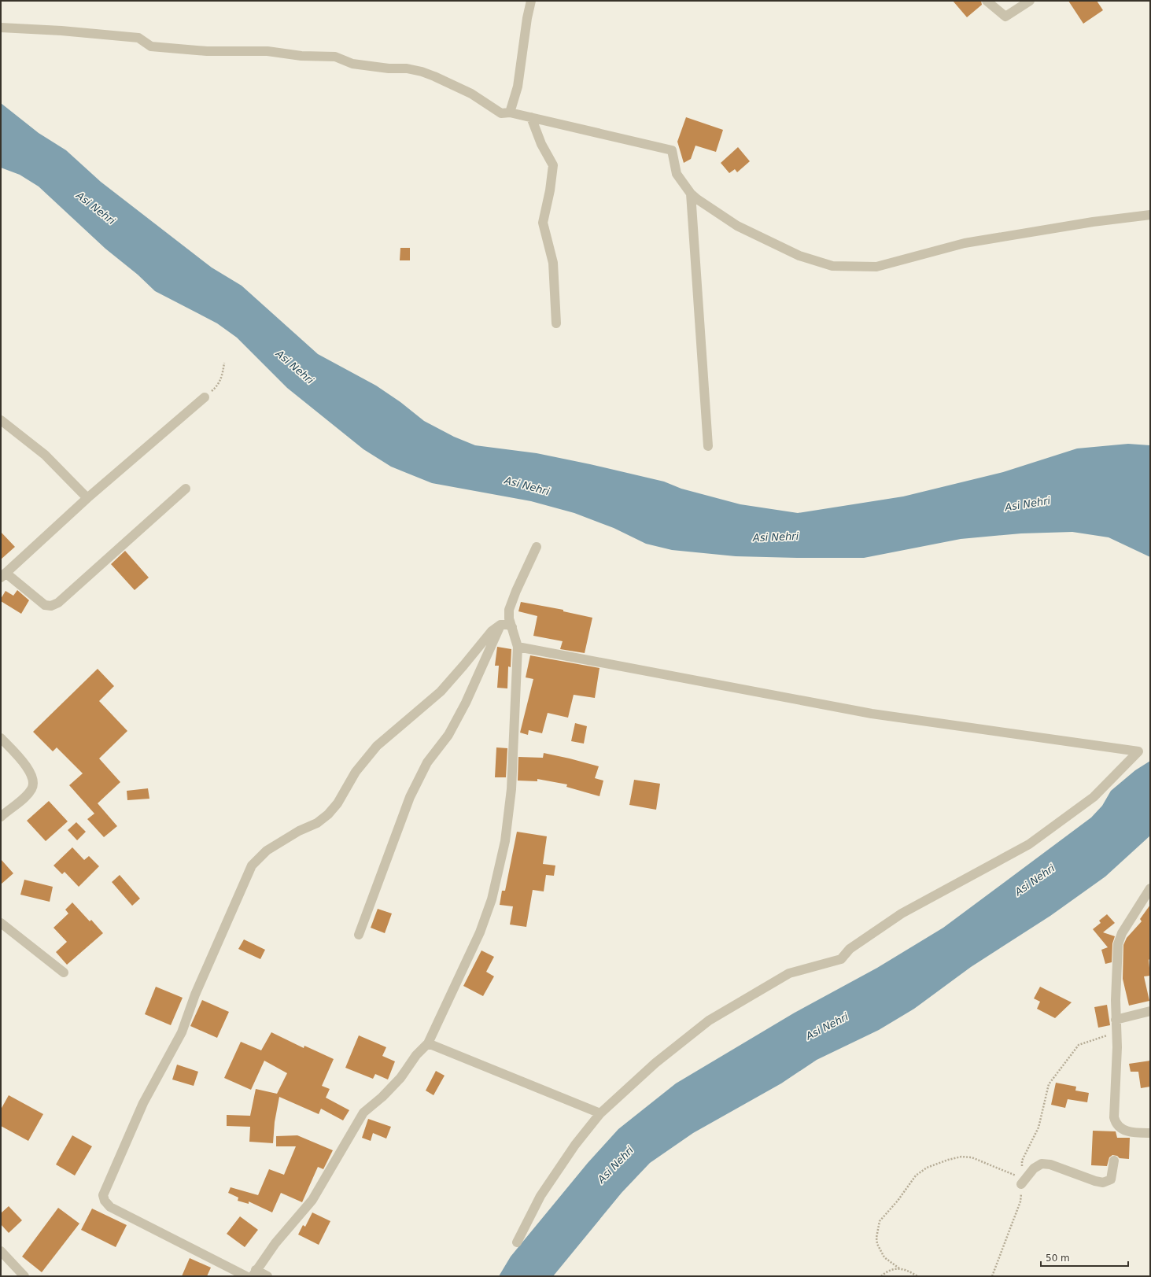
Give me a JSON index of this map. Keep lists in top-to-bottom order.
{
  "water": ["Asi Nehri"],
  "scale_bar": "50 m"
}
